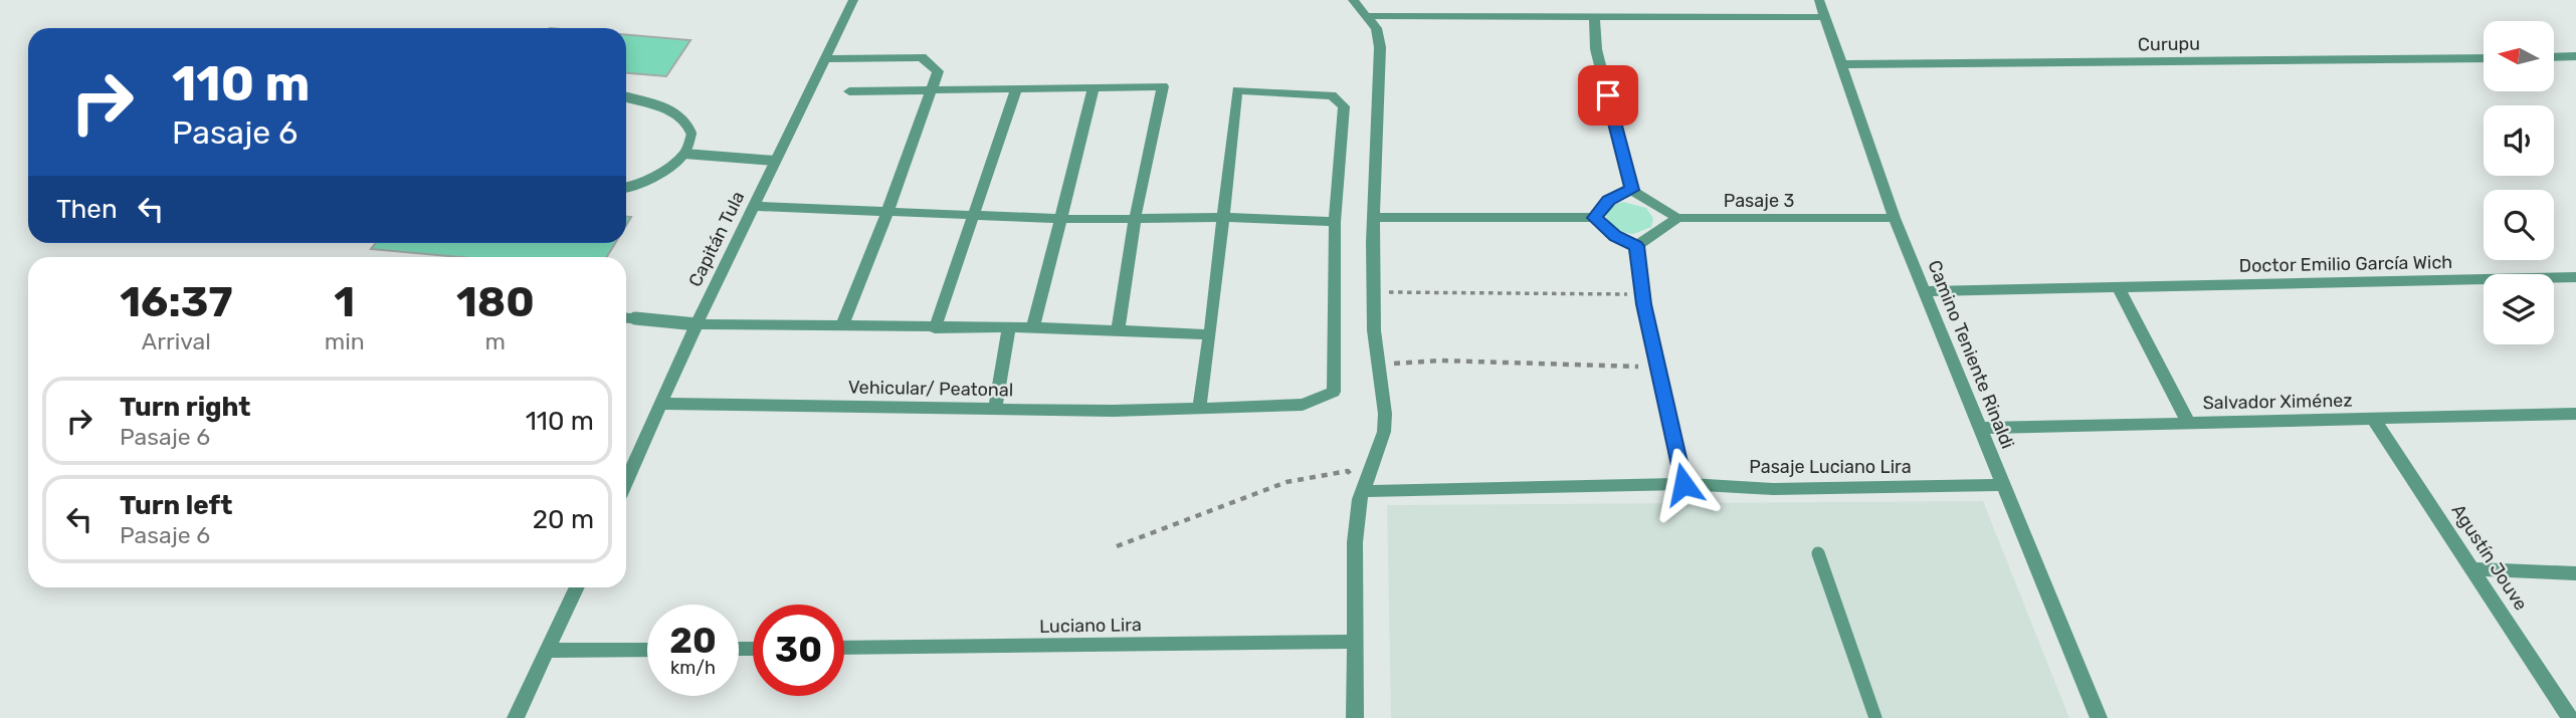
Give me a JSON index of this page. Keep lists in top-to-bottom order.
{
  "streets": {
    "street": [
      "Curupu",
      "Pasaje 3",
      "Capitán Tula",
      "Doctor Emilio García Wich",
      "Camino Teniente Rinaldi",
      "Vehicular/ Peatonal",
      "Salvador Ximénez",
      "Pasaje Luciano Lira",
      "Agustín Jouve",
      "Luciano Lira"
    ]
  },
  "crossings": [
    ["Curupu", "Camino Teniente Rinaldi"],
    ["Pasaje 3", "Camino Teniente Rinaldi"],
    ["Capitán Tula", "Vehicular/ Peatonal"],
    ["Doctor Emilio García Wich", "Camino Teniente Rinaldi"],
    ["Camino Teniente Rinaldi", "Salvador Ximénez"],
    ["Camino Teniente Rinaldi", "Pasaje Luciano Lira"],
    ["Salvador Ximénez", "Agustín Jouve"]
  ],
  "north": "left",
  "page": {
    "turn": ["110 m", "Pasaje 6"],
    "then": "Then",
    "eta": [
      "16:37",
      "Arrival",
      "1",
      "min",
      "180",
      "m"
    ],
    "list": [
      {
        "name": "Turn right",
        "note": "Pasaje 6",
        "value": "110 m"
      },
      {
        "name": "Turn left",
        "note": "Pasaje 6",
        "value": "20 m"
      }
    ],
    "speed": "20 km/h",
    "limit": "30"
  }
}
